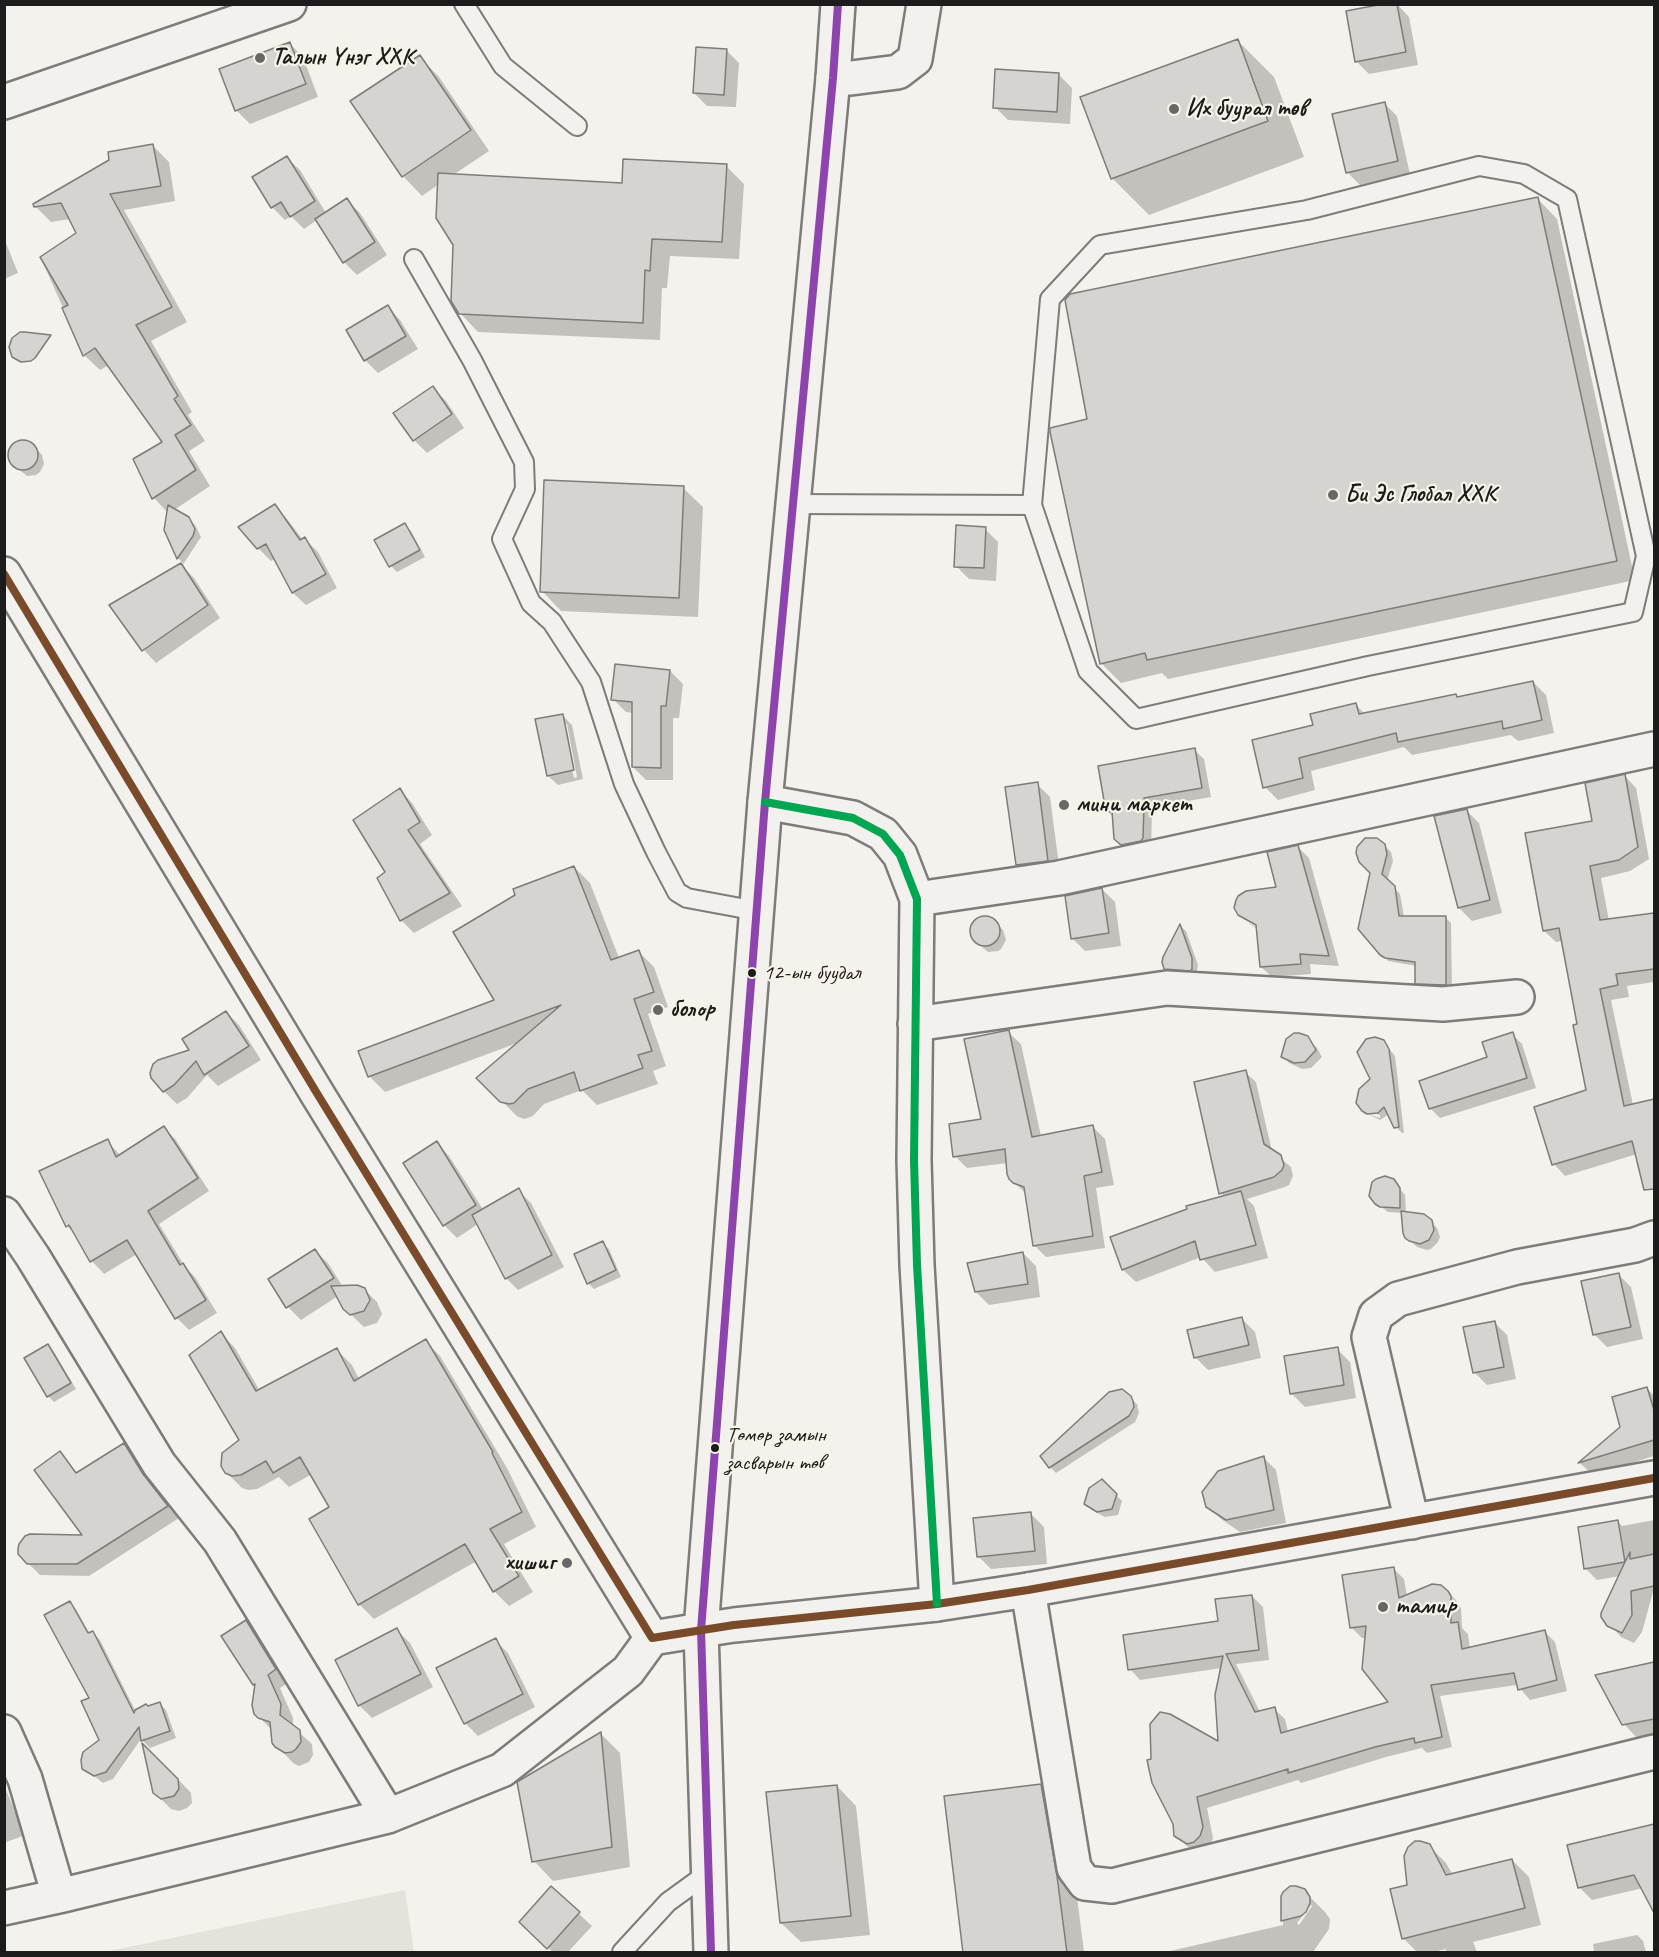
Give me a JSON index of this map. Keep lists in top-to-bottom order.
{
  "places": [
    "Талын Үнэг ХХК",
    "Их буурал төв",
    "Би Эс Глобал ХХК",
    "мини маркет",
    "12-ын буудал",
    "болор",
    "Төмөр замын засварын төв",
    "хишиг",
    "тамир"
  ]
}
